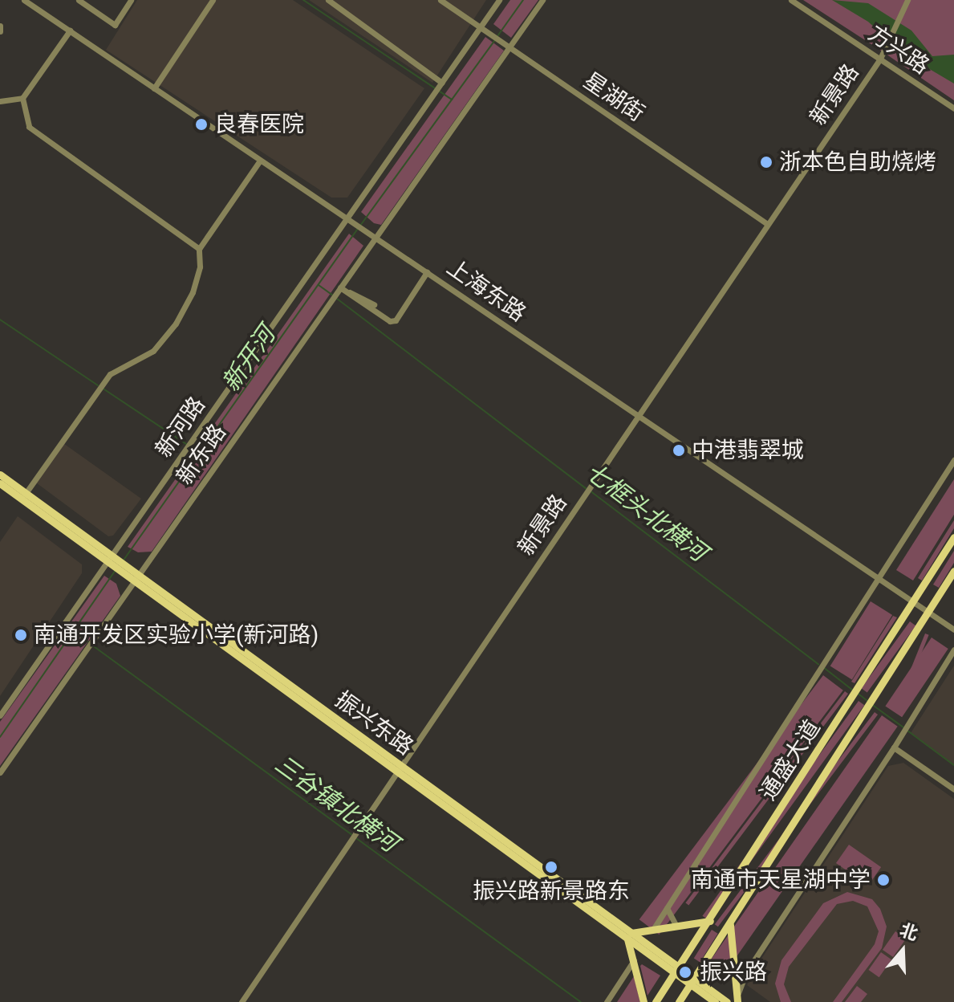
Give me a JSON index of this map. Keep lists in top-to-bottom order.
{
  "streets": {
    "main road": ["振兴东路", "通盛大道"],
    "street": [
      "方兴路",
      "新景路",
      "星湖街",
      "上海东路",
      "新河路",
      "新东路"
    ]
  },
  "crossings": [
    ["方兴路", "新景路"],
    ["新景路", "星湖街"],
    ["新景路", "上海东路"],
    ["新景路", "振兴东路"],
    ["星湖街", "新河路"],
    ["星湖街", "新东路"],
    ["上海东路", "新河路"],
    ["上海东路", "新东路"],
    ["上海东路", "通盛大道"],
    ["新河路", "振兴东路"],
    ["新东路", "振兴东路"],
    ["振兴东路", "通盛大道"]
  ],
  "water": ["新开河", "七框头北横河", "三谷镇北横河"],
  "places": [
    "良春医院",
    "浙本色自助烧烤",
    "中港翡翠城",
    "南通开发区实验小学(新河路)",
    "振兴路新景路东",
    "南通市天星湖中学",
    "振兴路"
  ],
  "north": "top"
}
